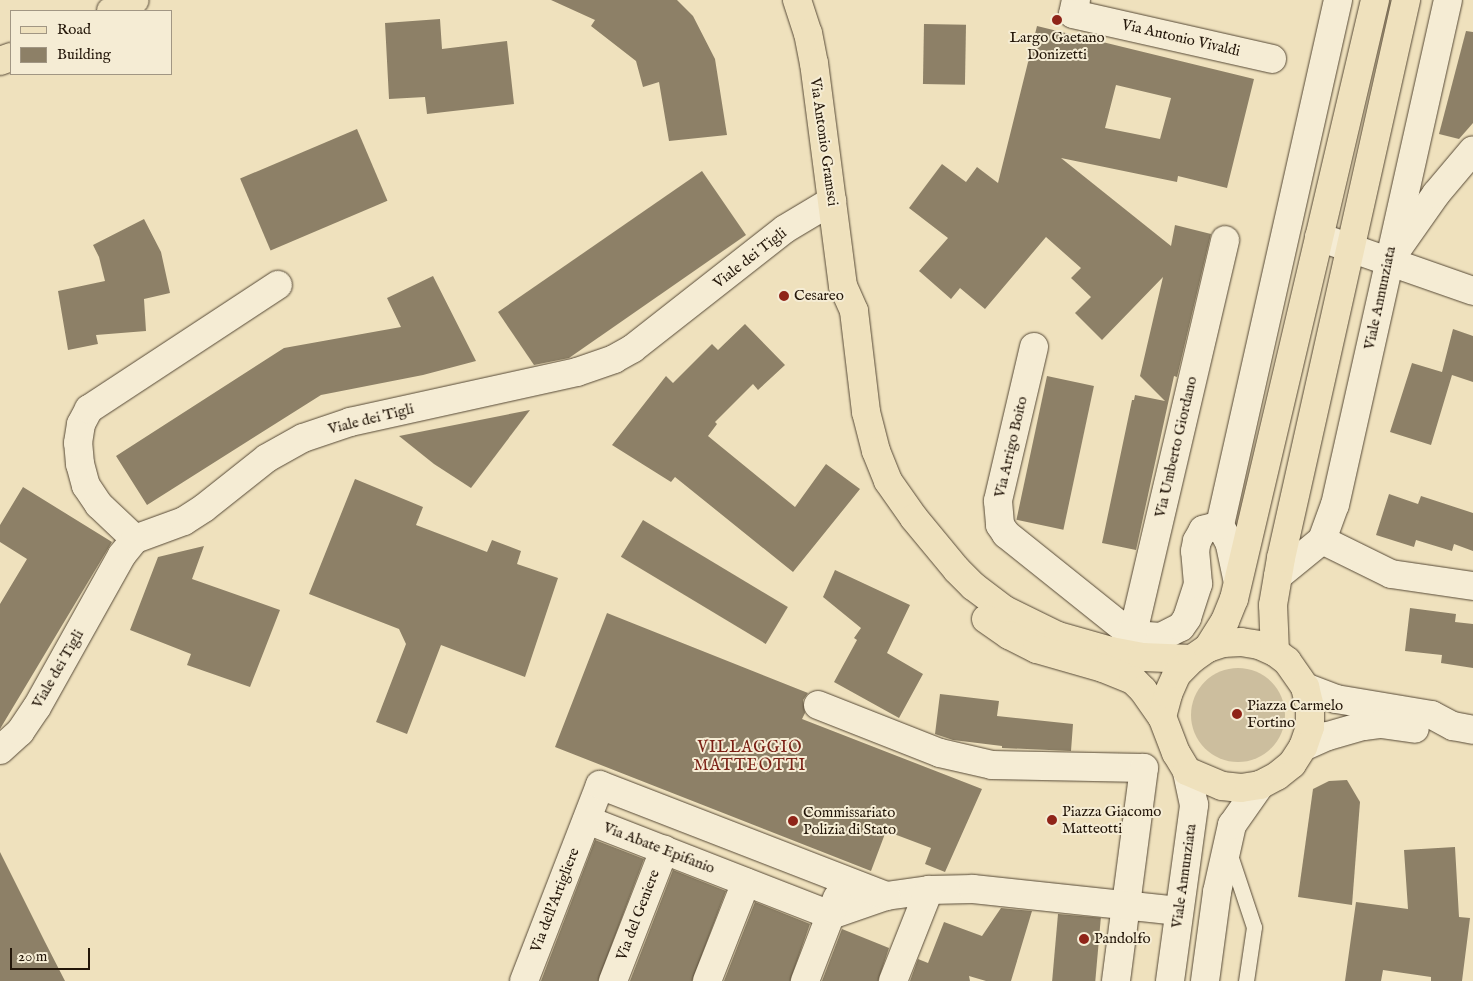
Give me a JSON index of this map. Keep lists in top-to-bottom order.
{
  "streets": {
    "main road": ["Via Antonio Gramsci"],
    "street": [
      "Via Antonio Vivaldi",
      "Viale dei Tigli",
      "Viale Annunziata",
      "Via Arrigo Boito",
      "Via Umberto Giordano",
      "Via Abate Epifanio",
      "Via dell'Artigliere",
      "Via del Geniere"
    ]
  },
  "crossings": [
    ["Via Antonio Gramsci", "Viale dei Tigli"],
    ["Via Antonio Gramsci", "Viale Annunziata"],
    ["Via Antonio Gramsci", "Via Arrigo Boito"],
    ["Via Antonio Gramsci", "Via Umberto Giordano"],
    ["Viale Annunziata", "Via Abate Epifanio"],
    ["Via Arrigo Boito", "Via Umberto Giordano"],
    ["Via Abate Epifanio", "Via dell'Artigliere"],
    ["Via Abate Epifanio", "Via del Geniere"]
  ],
  "districts": ["VILLAGGIO MATTEOTTI"],
  "places": [
    "Largo Gaetano Donizetti",
    "Cesareo",
    "Piazza Carmelo Fortino",
    "Piazza Giacomo Matteotti",
    "Commissariato Polizia di Stato",
    "Pandolfo"
  ],
  "legend": ["Road", "Building"],
  "scale_bar": "20 m"
}
